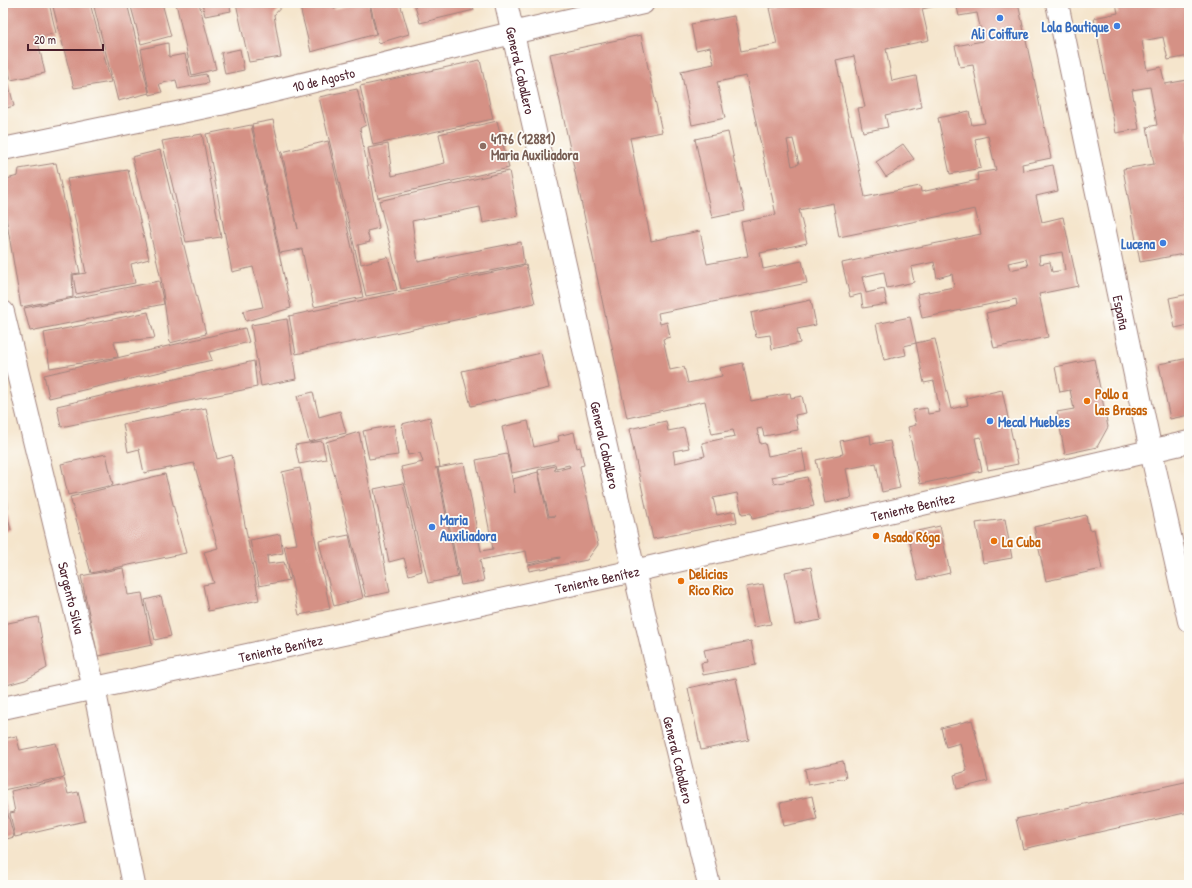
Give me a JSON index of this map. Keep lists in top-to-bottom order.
{
  "streets": {
    "street": [
      "General Caballero",
      "10 de Agosto",
      "España",
      "Teniente Benítez",
      "Sargento Silva"
    ]
  },
  "crossings": [
    ["General Caballero", "10 de Agosto"],
    ["General Caballero", "Teniente Benítez"],
    ["España", "Teniente Benítez"],
    ["Teniente Benítez", "Sargento Silva"]
  ],
  "places": [
    "Ali Coiffure",
    "Lola Boutique",
    "4176 (12881) Maria Auxiliadora",
    "Lucena",
    "Pollo a las Brasas",
    "Mecal Muebles",
    "Maria Auxiliadora",
    "Asado Róga",
    "La Cuba",
    "Delicias Rico Rico"
  ],
  "scale_bar": "20 m"
}
